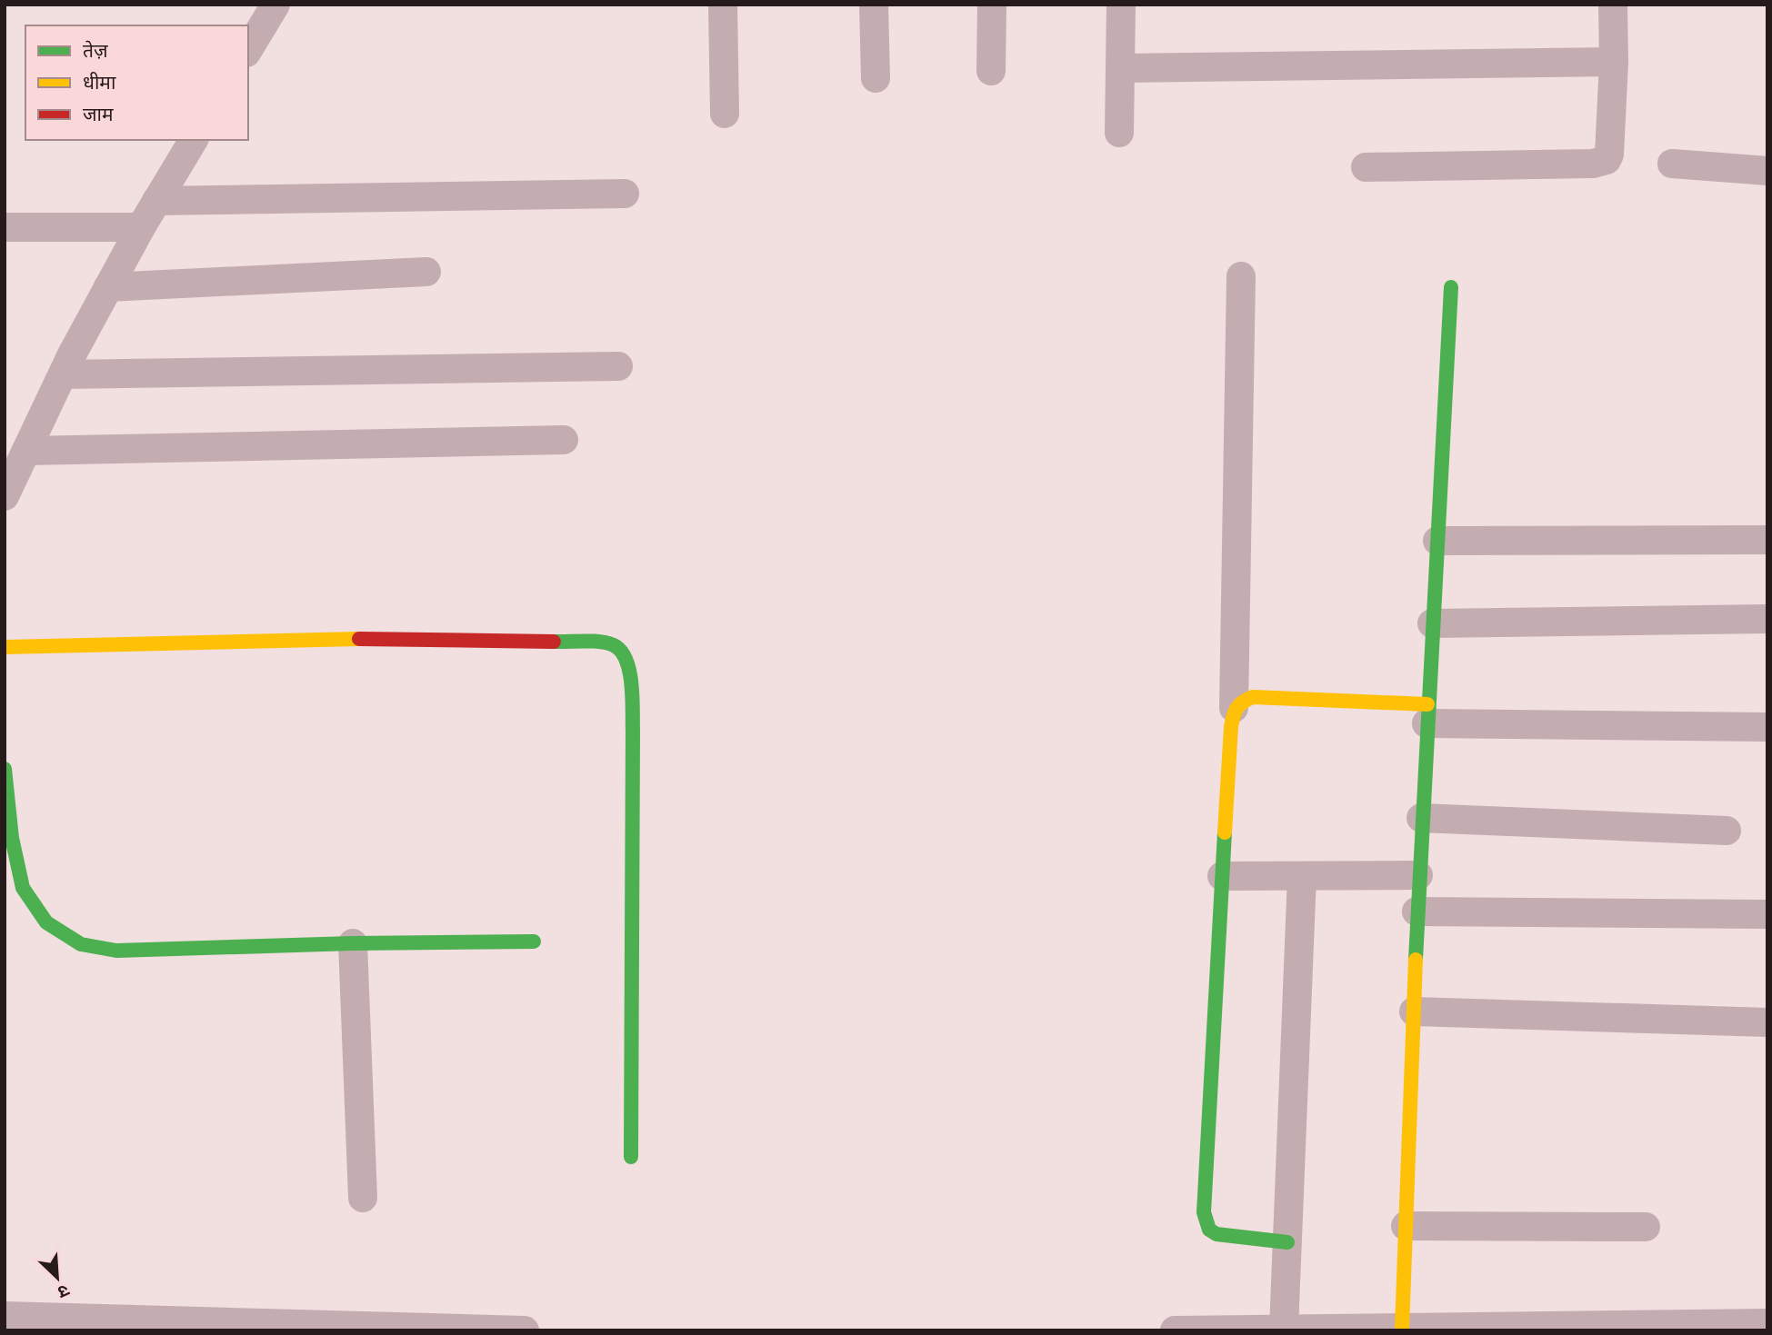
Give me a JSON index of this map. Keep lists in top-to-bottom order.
{
  "legend": ["तेज़", "धीमा", "जाम"],
  "north": "bottom right"
}
